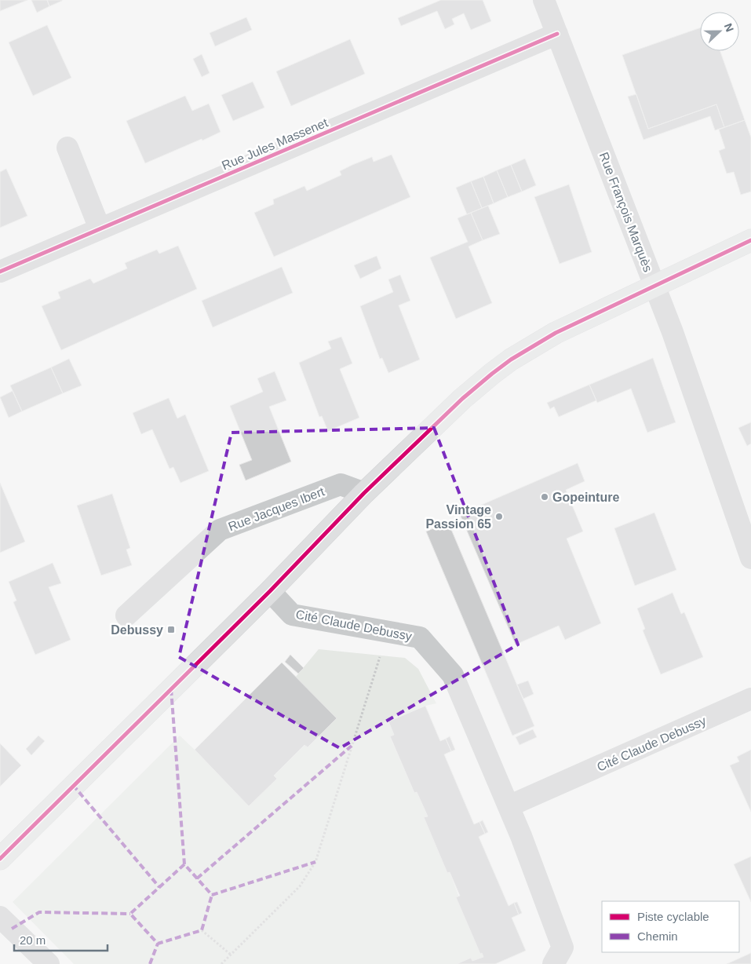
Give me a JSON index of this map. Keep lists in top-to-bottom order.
{
  "streets": {
    "street": [
      "Rue Jules Massenet",
      "Rue François Marquès",
      "Rue Jacques Ibert",
      "Cité Claude Debussy"
    ]
  },
  "crossings": [
    ["Rue Jules Massenet", "Rue François Marquès"]
  ],
  "places": {
    "other": ["Gopeinture", "Vintage Passion 65"],
    "transit": ["Debussy"]
  },
  "legend": ["Piste cyclable", "Chemin"],
  "scale_bar": "20 m",
  "north": "right"
}
